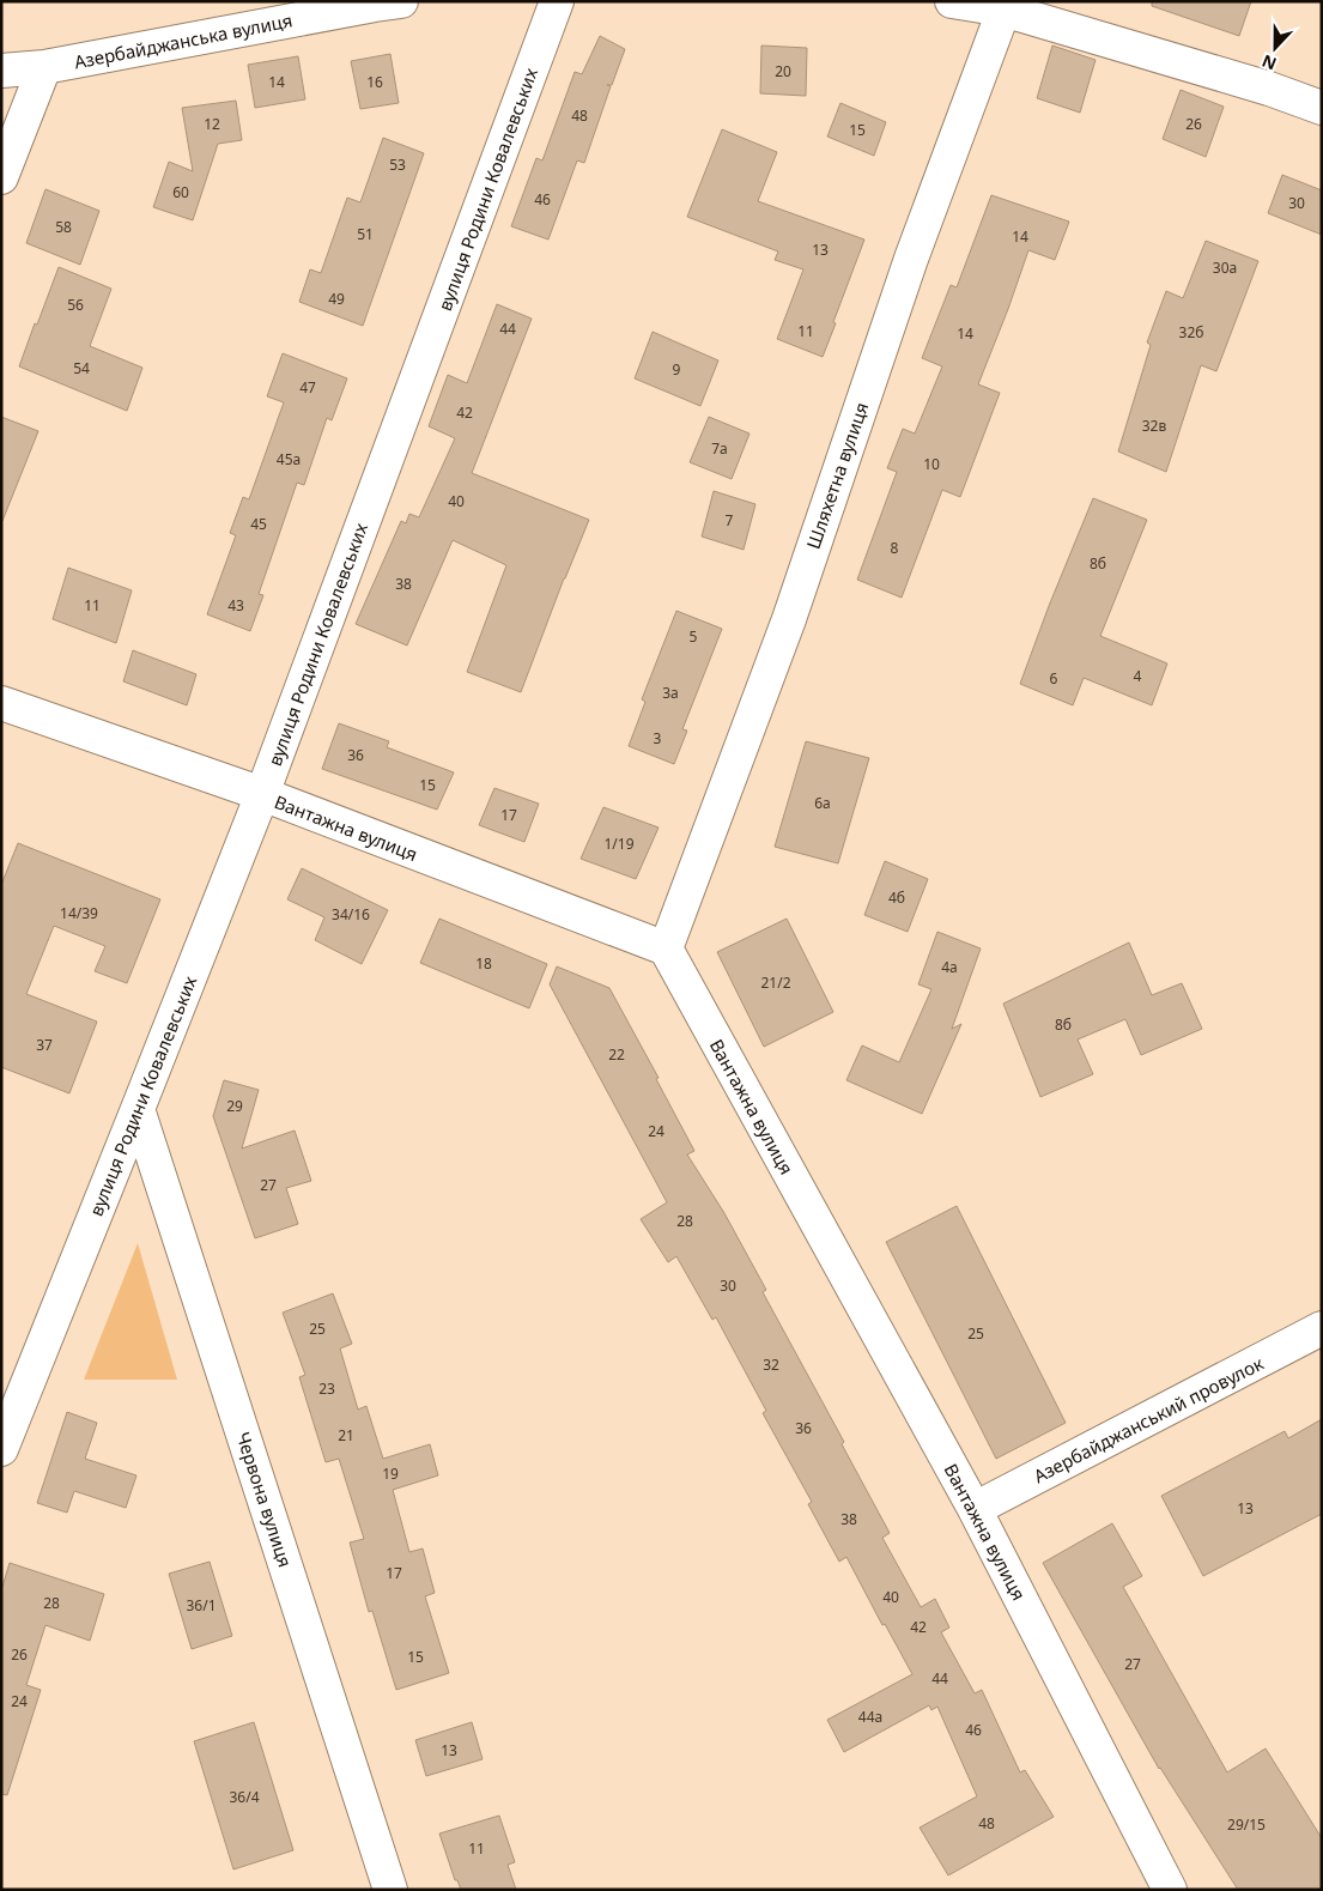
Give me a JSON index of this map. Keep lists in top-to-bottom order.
{
  "streets": {
    "street": [
      "Азербайджанська вулиця",
      "вулиця Родини Ковалевських",
      "Шляхетна вулиця",
      "Вантажна вулиця",
      "Азербайджанський провулок",
      "Червона вулиця"
    ]
  },
  "crossings": [
    ["вулиця Родини Ковалевських", "Вантажна вулиця"],
    ["вулиця Родини Ковалевських", "Червона вулиця"],
    ["Шляхетна вулиця", "Вантажна вулиця"],
    ["Вантажна вулиця", "Азербайджанський провулок"]
  ],
  "house_numbers": [
    "20",
    "14",
    "16",
    "48",
    "12",
    "26",
    "15",
    "53",
    "60",
    "46",
    "30",
    "58",
    "51",
    "14",
    "13",
    "30а",
    "49",
    "56",
    "44",
    "11",
    "32б",
    "14",
    "54",
    "9",
    "47",
    "42",
    "32в",
    "7а",
    "45а",
    "10",
    "40",
    "7",
    "45",
    "8",
    "8б",
    "38",
    "11",
    "43",
    "5",
    "4",
    "6",
    "3а",
    "3",
    "36",
    "15",
    "6а",
    "17",
    "1/19",
    "4б",
    "14/39",
    "34/16",
    "18",
    "4а",
    "21/2",
    "8б",
    "37",
    "22",
    "29",
    "24",
    "27",
    "28",
    "30",
    "25",
    "25",
    "32",
    "23",
    "36",
    "21",
    "19",
    "13",
    "38",
    "17",
    "40",
    "28",
    "36/1",
    "42",
    "26",
    "15",
    "27",
    "44",
    "24",
    "44а",
    "46",
    "13",
    "36/4",
    "48",
    "29/15",
    "11"
  ],
  "north": "bottom"
}
